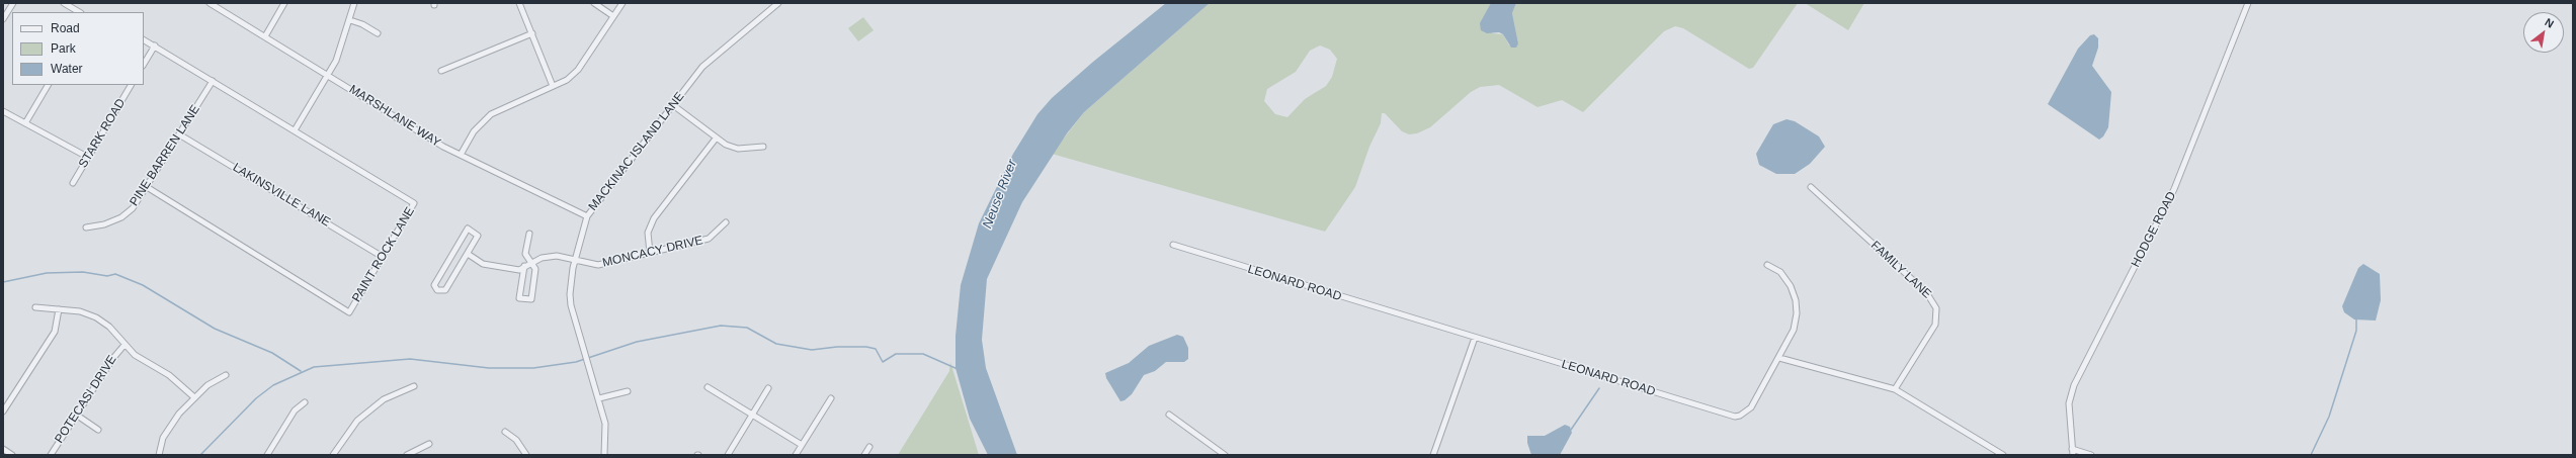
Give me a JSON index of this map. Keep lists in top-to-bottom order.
{
  "streets": {
    "street": [
      "MARSHLANE WAY",
      "STARK ROAD",
      "MACKINAC ISLAND LANE",
      "PINE BARREN LANE",
      "LAKINSVILLE LANE",
      "HODGE ROAD",
      "MONCACY DRIVE",
      "PAINT ROCK LANE",
      "FAMILY LANE",
      "LEONARD ROAD",
      "POTECASI DRIVE"
    ]
  },
  "crossings": [
    ["MARSHLANE WAY", "MACKINAC ISLAND LANE"],
    ["MACKINAC ISLAND LANE", "MONCACY DRIVE"],
    ["PINE BARREN LANE", "LAKINSVILLE LANE"],
    ["PINE BARREN LANE", "PAINT ROCK LANE"],
    ["LAKINSVILLE LANE", "PAINT ROCK LANE"]
  ],
  "water": ["Neuse River"],
  "legend": ["Road", "Park", "Water"],
  "north": "top right"
}
